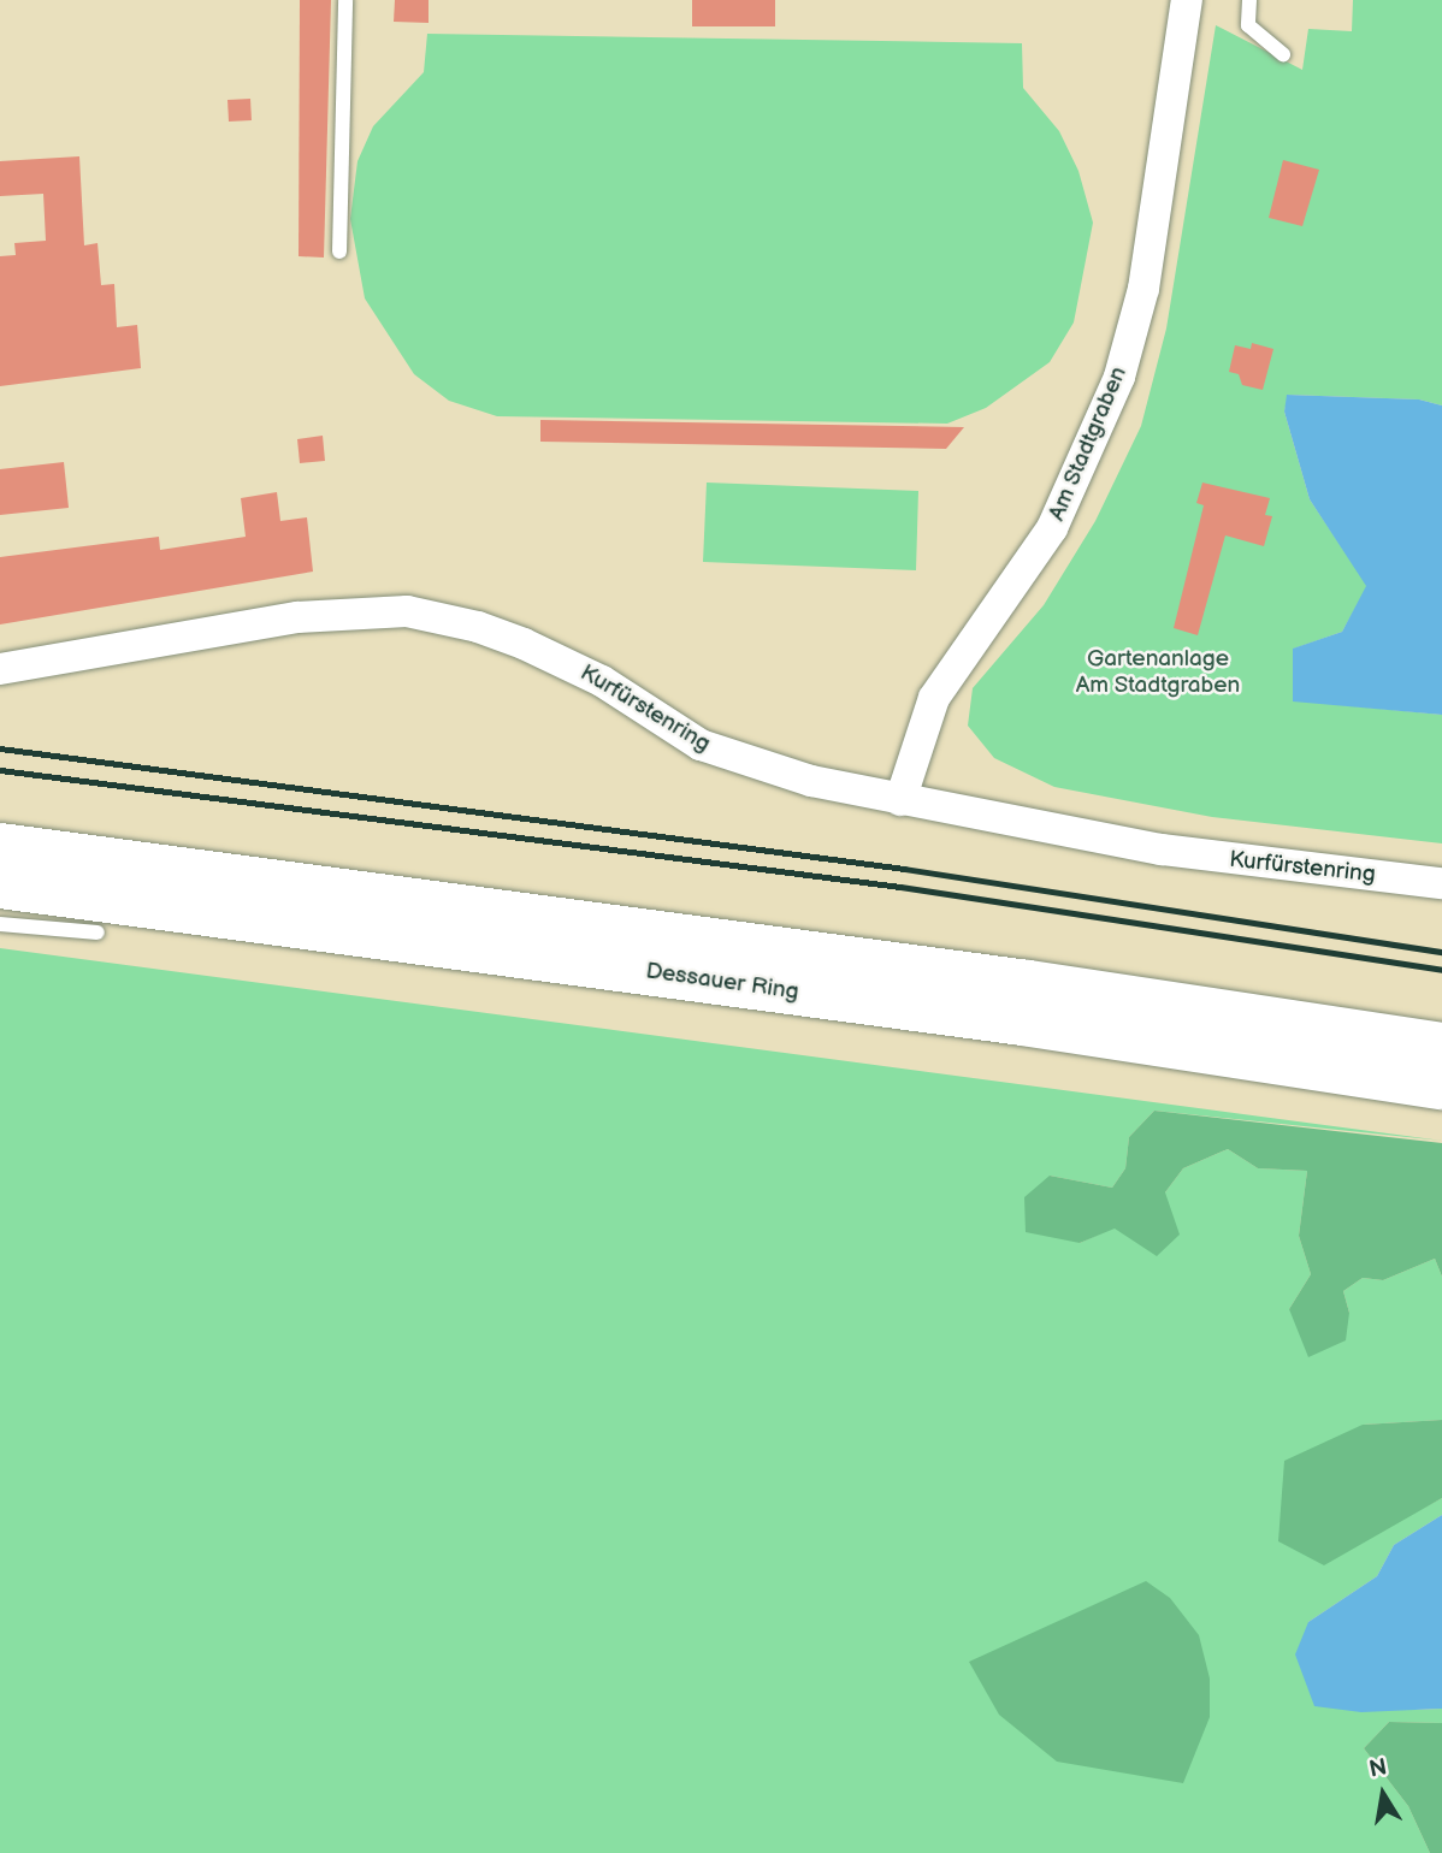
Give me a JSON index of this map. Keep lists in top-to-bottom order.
{
  "streets": {
    "main road": ["Dessauer Ring"],
    "street": ["Am Stadtgraben", "Kurfürstenring"]
  },
  "crossings": [
    ["Am Stadtgraben", "Kurfürstenring"]
  ],
  "parks": ["Gartenanlage Am Stadtgraben"],
  "north": "top"
}
